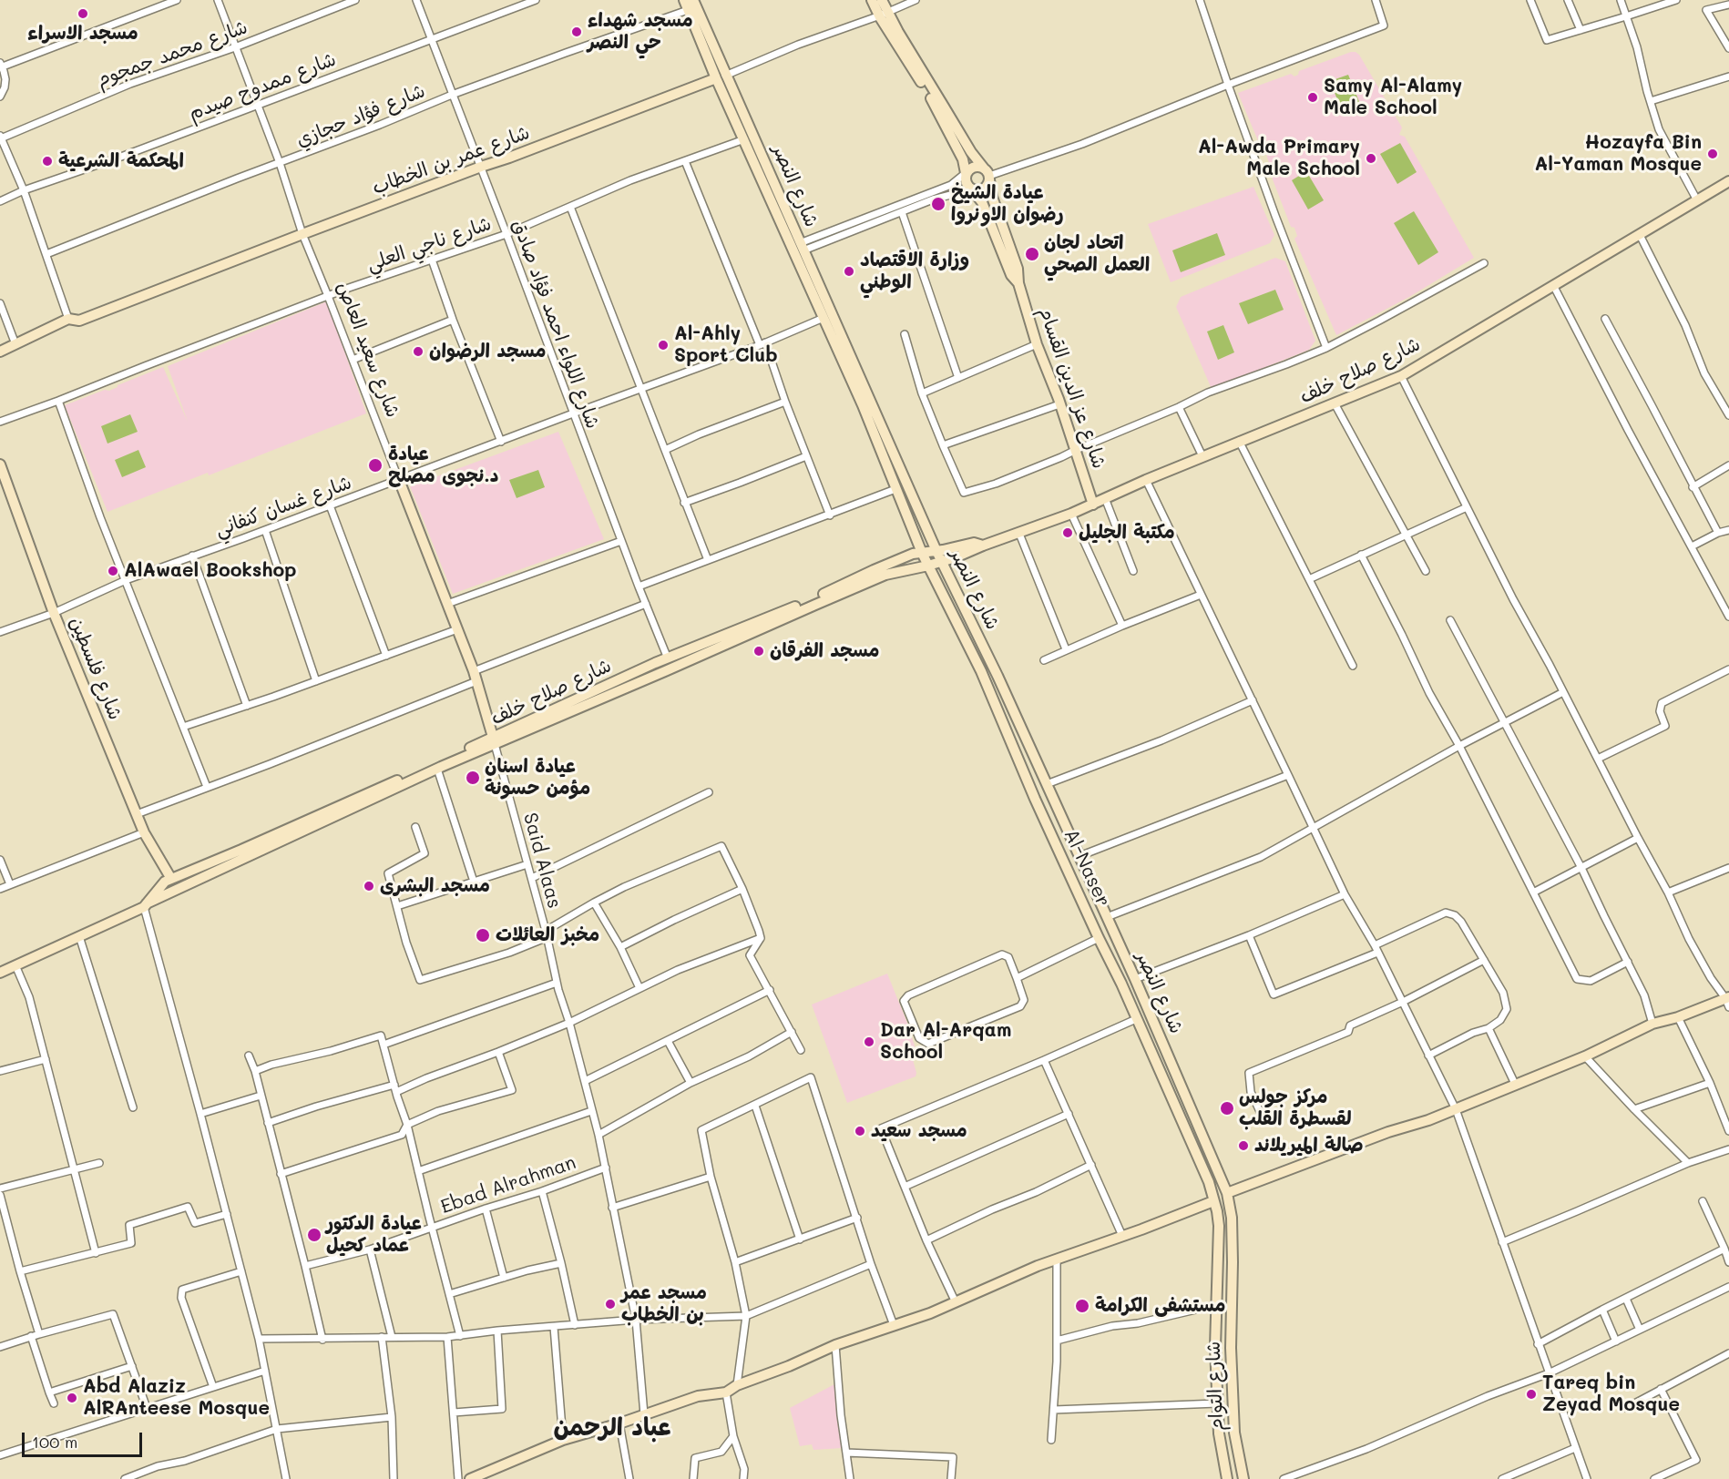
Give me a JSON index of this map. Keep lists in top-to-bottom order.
{
  "streets": {
    "main road": [
      "شارع عمر بن الخطاب",
      "شارع النصر",
      "شارع سعيد العاص",
      "شارع صلاح خلف",
      "شارع عز الدين القسام",
      "شارع فلسطين",
      "Al-Naser",
      "شارع التوام"
    ],
    "street": [
      "شارع محمد جمجوم",
      "شارع ممدوح صيدم",
      "شارع فؤاد حجازي",
      "شارع ناجي العلي",
      "شارع اللواء احمد فؤاد صادق",
      "شارع غسان كنفاني",
      "Said Alaas",
      "Ebad Alrahman"
    ]
  },
  "crossings": [
    ["شارع محمد جمجوم", "شارع سعيد العاص"],
    ["شارع ممدوح صيدم", "شارع اللواء احمد فؤاد صادق"],
    ["شارع ممدوح صيدم", "شارع سعيد العاص"],
    ["شارع فؤاد حجازي", "شارع النصر"],
    ["شارع فؤاد حجازي", "شارع اللواء احمد فؤاد صادق"],
    ["شارع فؤاد حجازي", "شارع سعيد العاص"],
    ["شارع عمر بن الخطاب", "شارع النصر"],
    ["شارع عمر بن الخطاب", "شارع اللواء احمد فؤاد صادق"],
    ["شارع عمر بن الخطاب", "شارع سعيد العاص"],
    ["شارع عمر بن الخطاب", "شارع عز الدين القسام"],
    ["شارع النصر", "شارع ناجي العلي"],
    ["شارع النصر", "شارع صلاح خلف"],
    ["شارع النصر", "شارع غسان كنفاني"],
    ["شارع النصر", "Al-Naser"],
    ["شارع النصر", "شارع التوام"],
    ["شارع ناجي العلي", "شارع اللواء احمد فؤاد صادق"],
    ["شارع ناجي العلي", "شارع سعيد العاص"],
    ["شارع اللواء احمد فؤاد صادق", "شارع صلاح خلف"],
    ["شارع اللواء احمد فؤاد صادق", "شارع غسان كنفاني"],
    ["شارع سعيد العاص", "شارع صلاح خلف"],
    ["شارع سعيد العاص", "شارع غسان كنفاني"],
    ["شارع سعيد العاص", "Said Alaas"],
    ["شارع صلاح خلف", "شارع عز الدين القسام"],
    ["شارع صلاح خلف", "شارع فلسطين"],
    ["شارع صلاح خلف", "Said Alaas"],
    ["شارع صلاح خلف", "Al-Naser"],
    ["شارع غسان كنفاني", "شارع فلسطين"],
    ["Said Alaas", "Ebad Alrahman"],
    ["Al-Naser", "شارع التوام"]
  ],
  "districts": ["عباد الرحمن"],
  "places": [
    "مسجد الاسراء",
    "مسجد شهداء حي النصر",
    "Samy Al-Alamy Male School",
    "Hozayfa Bin Al-Yaman Mosque",
    "Al-Awda Primary Male School",
    "المحكمة الشرعية",
    "عيادة الشيخ رضوان الاونروا",
    "اتحاد لجان العمل الصحي",
    "وزارة الاقتصاد الوطني",
    "Al-Ahly Sport Club",
    "مسجد الرضوان",
    "عيادة د.نجوى مصلح",
    "مكتبة الجليل",
    "AlAwael Bookshop",
    "مسجد الفرقان",
    "عيادة اسنان مؤمن حسونة",
    "مسجد البشرى",
    "مخبز العائلات",
    "Dar Al-Arqam School",
    "مركز جولس لقسطرة القلب",
    "مسجد سعيد",
    "صالة الميريلاند",
    "عيادة الدكتور عماد كحيل",
    "مسجد عمر بن الخطاب",
    "مستشفى الكرامة",
    "Tareq bin Zeyad Mosque",
    "Abd Alaziz AlRAnteese Mosque"
  ],
  "scale_bar": "100 m"
}
